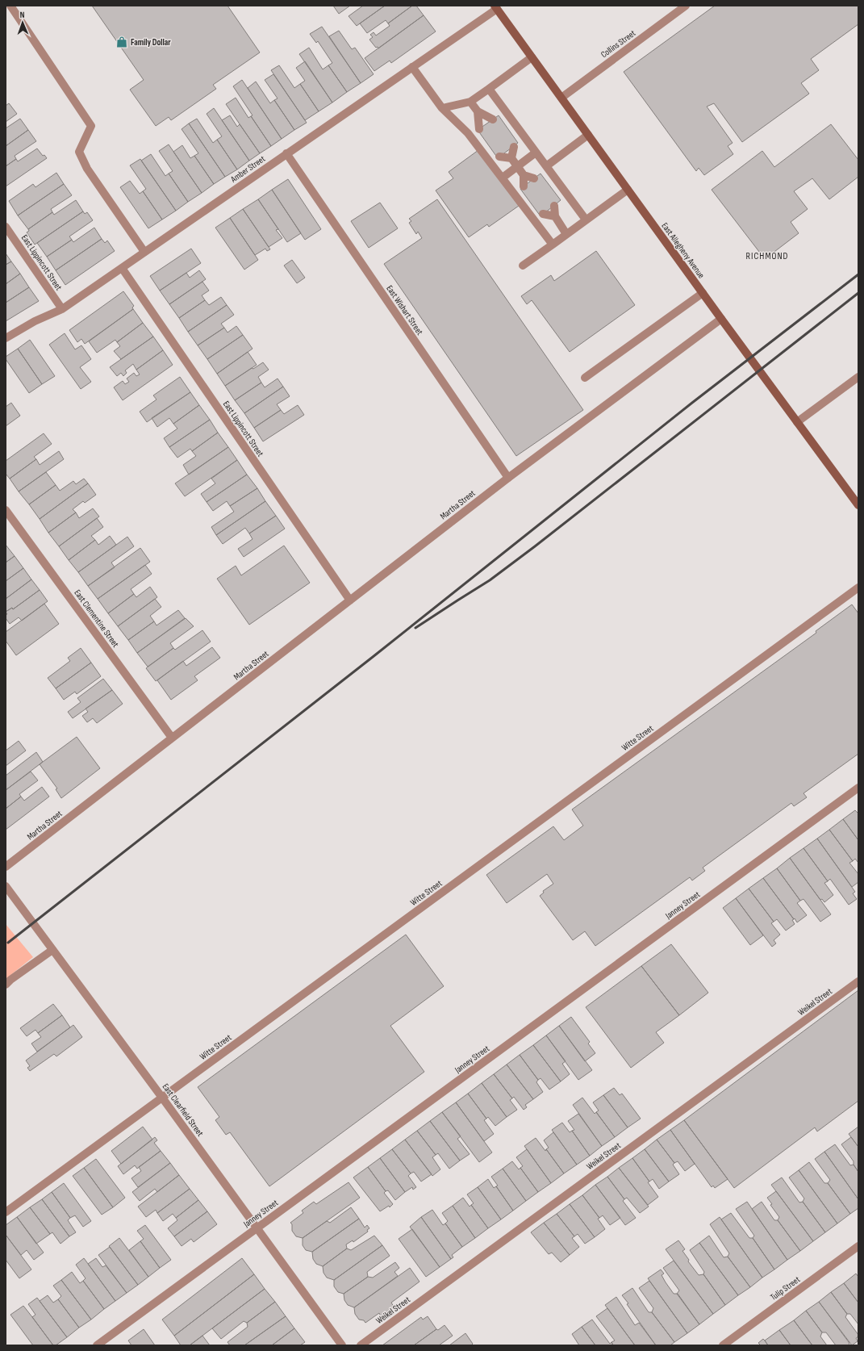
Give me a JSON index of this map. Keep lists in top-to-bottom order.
{
  "streets": {
    "main road": ["East Allegheny Avenue"],
    "street": [
      "Collins Street",
      "Amber Street",
      "East Lippincott Street",
      "East Wishart Street",
      "Martha Street",
      "East Clementine Street",
      "Witte Street",
      "Janney Street",
      "Weikel Street",
      "East Clearfield Street",
      "Tulip Street"
    ]
  },
  "crossings": [
    ["Collins Street", "East Allegheny Avenue"],
    ["Amber Street", "East Allegheny Avenue"],
    ["Amber Street", "East Lippincott Street"],
    ["Amber Street", "East Wishart Street"],
    ["East Allegheny Avenue", "Martha Street"],
    ["East Lippincott Street", "Martha Street"],
    ["East Wishart Street", "Martha Street"],
    ["Martha Street", "East Clementine Street"],
    ["Witte Street", "East Clearfield Street"],
    ["Janney Street", "East Clearfield Street"]
  ],
  "districts": ["RICHMOND"],
  "places": {
    "shop": ["Family Dollar"]
  },
  "north": "top"
}
